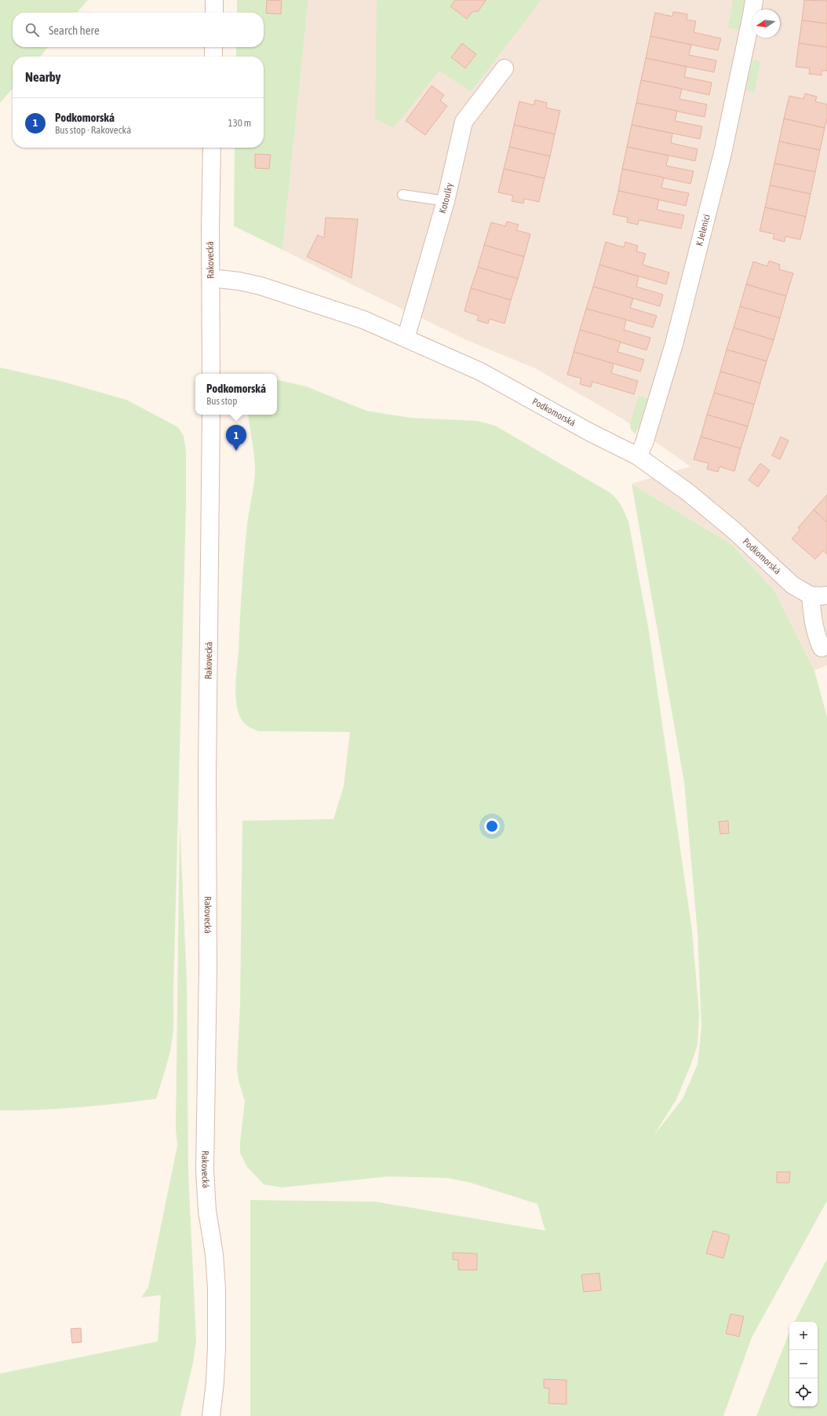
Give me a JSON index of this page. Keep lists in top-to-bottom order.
{
  "streets": {
    "street": [
      "Kotoulky",
      "K Jelenici",
      "Rakovecká",
      "Podkomorská"
    ]
  },
  "crossings": [
    ["Kotoulky", "Podkomorská"],
    ["K Jelenici", "Podkomorská"],
    ["Rakovecká", "Podkomorská"]
  ],
  "north": "left",
  "page": {
    "search": "Search here",
    "heading": "Nearby",
    "list": [
      {
        "mark": "1",
        "name": "Podkomorská",
        "note": "Bus stop · Rakovecká",
        "value": "130 m"
      }
    ],
    "popup": ["Podkomorská", "Bus stop"],
    "pins": "1",
    "map_buttons": ["+", "−"]
  }
}
